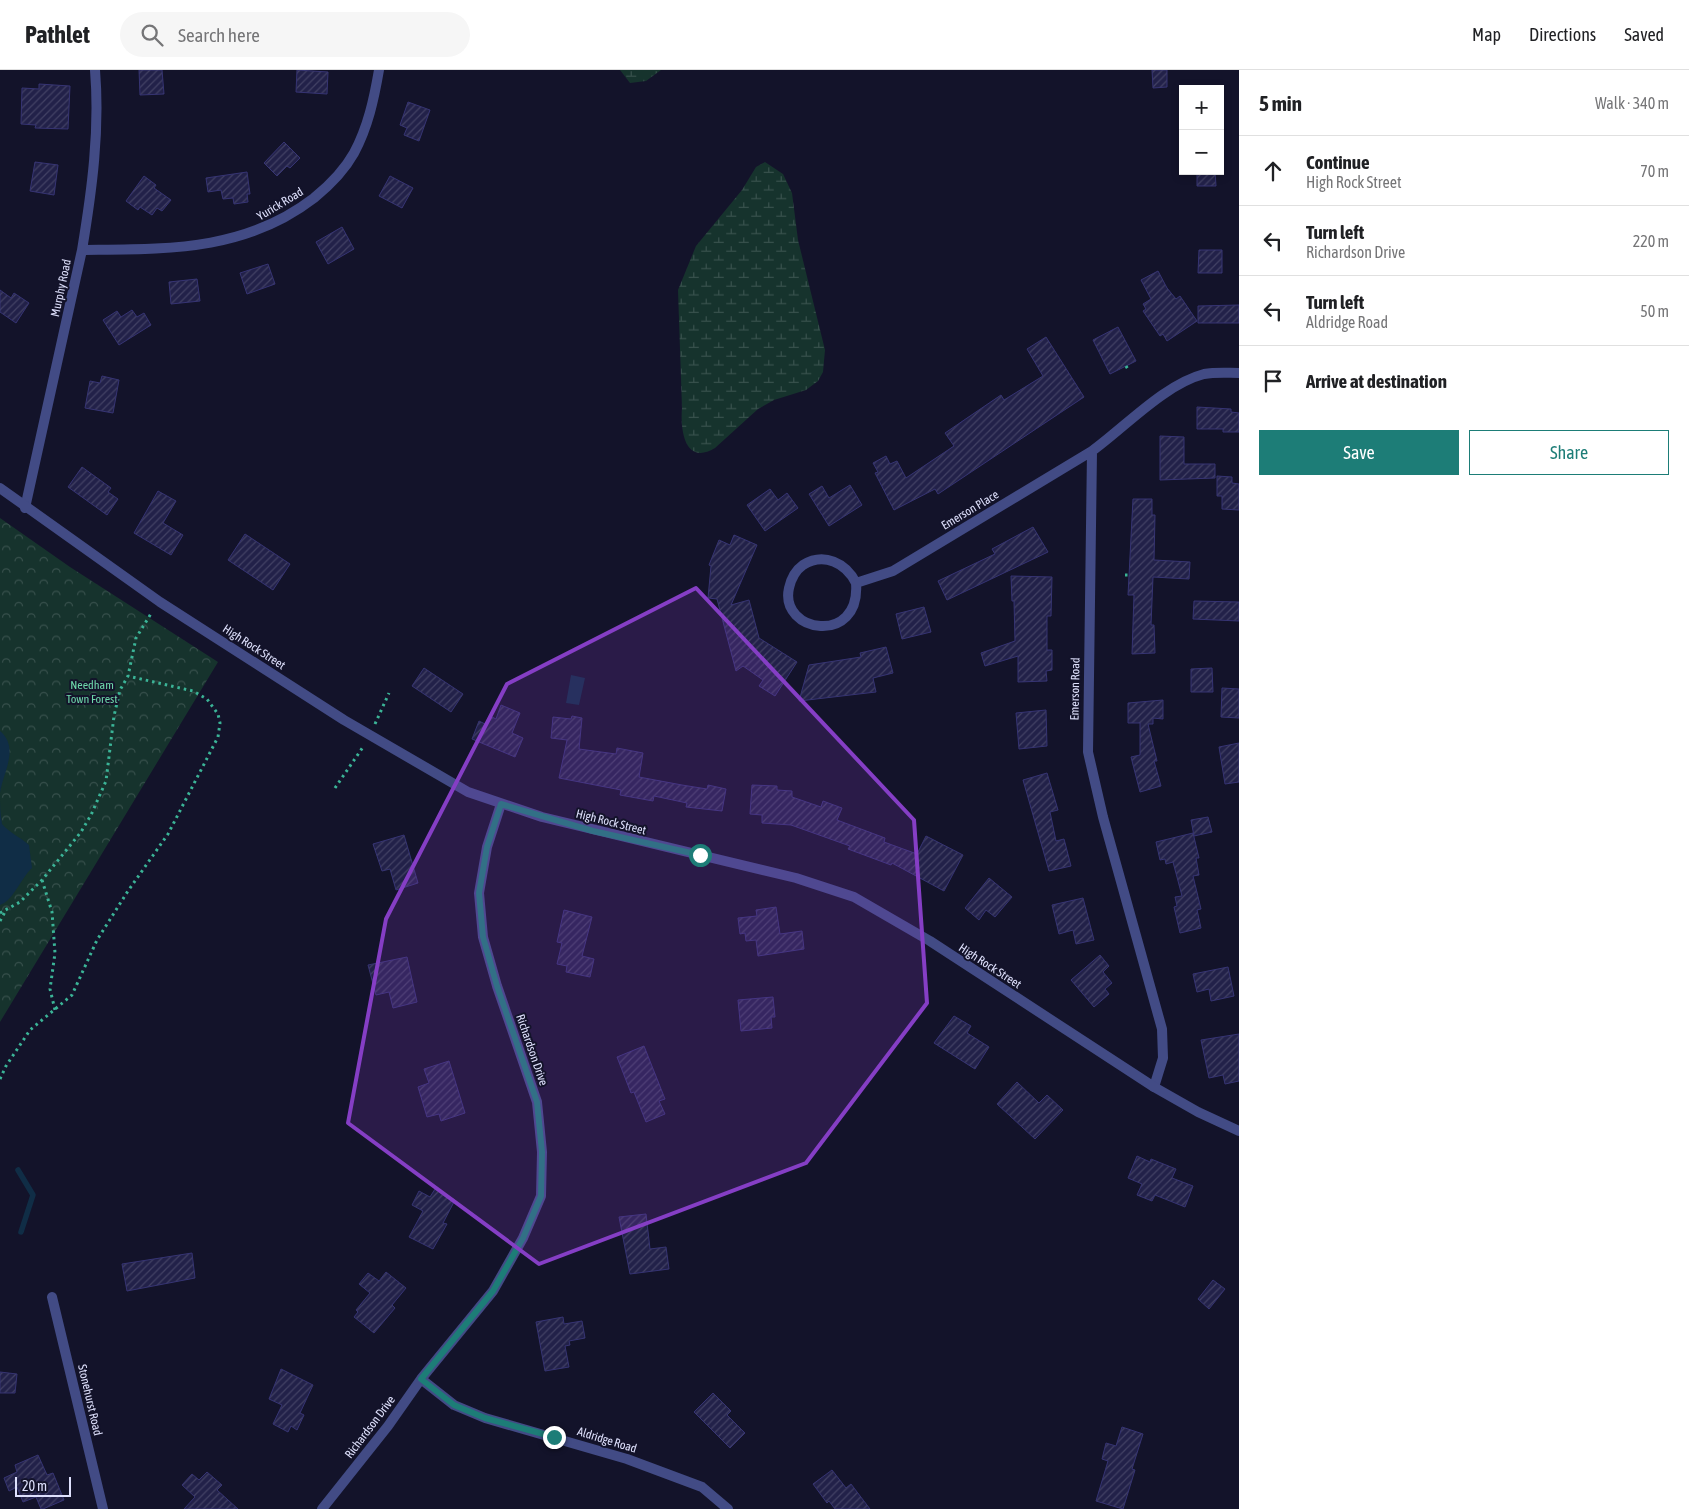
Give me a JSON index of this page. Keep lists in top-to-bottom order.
{
  "streets": {
    "street": [
      "Yurick Road",
      "Murphy Road",
      "Emerson Place",
      "High Rock Street",
      "Emerson Road",
      "Richardson Drive",
      "Stonehurst Road",
      "Aldridge Road"
    ]
  },
  "crossings": [
    ["Yurick Road", "Murphy Road"],
    ["Murphy Road", "High Rock Street"],
    ["Emerson Place", "Emerson Road"],
    ["High Rock Street", "Emerson Road"],
    ["High Rock Street", "Richardson Drive"],
    ["Richardson Drive", "Aldridge Road"]
  ],
  "parks": ["Needham Town Forest"],
  "scale_bar": "20 m",
  "page": {
    "header": "Pathlet",
    "search": "Search here",
    "nav": ["Map", "Directions", "Saved"],
    "heading": ["5 min", "Walk · 340 m"],
    "map_buttons": ["+", "−"],
    "list": [
      ["Continue", "High Rock Street", "70 m"],
      ["Turn left", "Richardson Drive", "220 m"],
      ["Turn left", "Aldridge Road", "50 m"],
      "Arrive at destination"
    ],
    "buttons": ["Save", "Share"],
    "scale": "20 m"
  }
}
